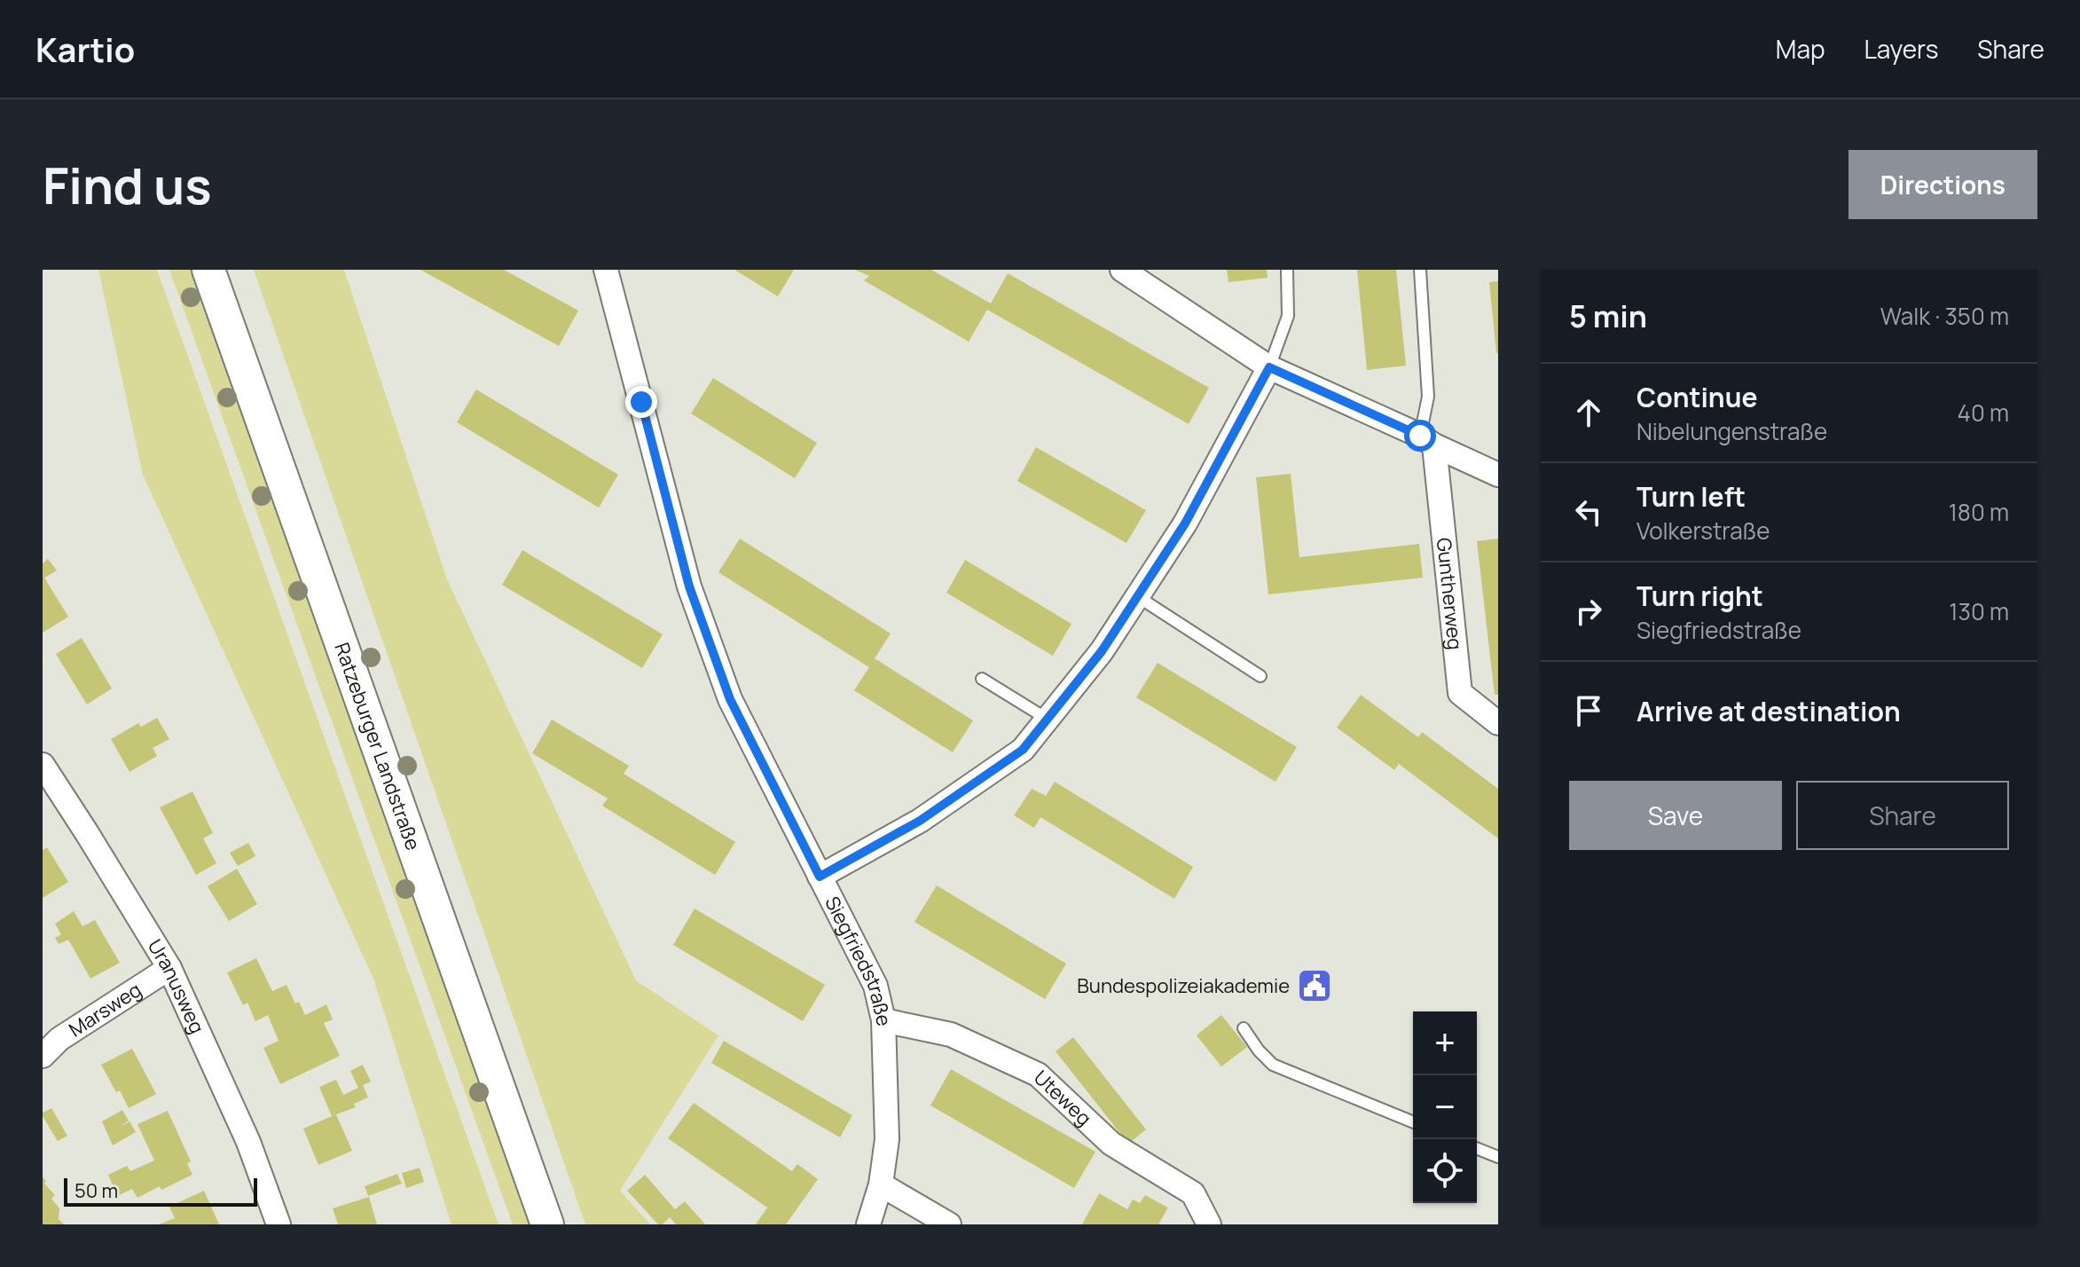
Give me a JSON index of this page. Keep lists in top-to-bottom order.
{
  "streets": {
    "main road": ["Ratzeburger Landstraße"],
    "street": [
      "Guntherweg",
      "Siegfriedstraße",
      "Uranusweg",
      "Marsweg",
      "Uteweg"
    ]
  },
  "crossings": [
    ["Siegfriedstraße", "Uteweg"],
    ["Uranusweg", "Marsweg"]
  ],
  "places": {
    "public building": ["Bundespolizeiakademie"]
  },
  "scale_bar": "50 m",
  "page": {
    "header": "Kartio",
    "nav": ["Map", "Layers", "Share"],
    "buttons": [
      "Directions",
      ["Save", "Share"]
    ],
    "title": "Find us",
    "heading": ["5 min", "Walk · 350 m"],
    "list": [
      ["Continue", "Nibelungenstraße", "40 m"],
      ["Turn left", "Volkerstraße", "180 m"],
      ["Turn right", "Siegfriedstraße", "130 m"],
      "Arrive at destination"
    ],
    "map_buttons": ["+", "−"],
    "scale": "50 m"
  }
}
